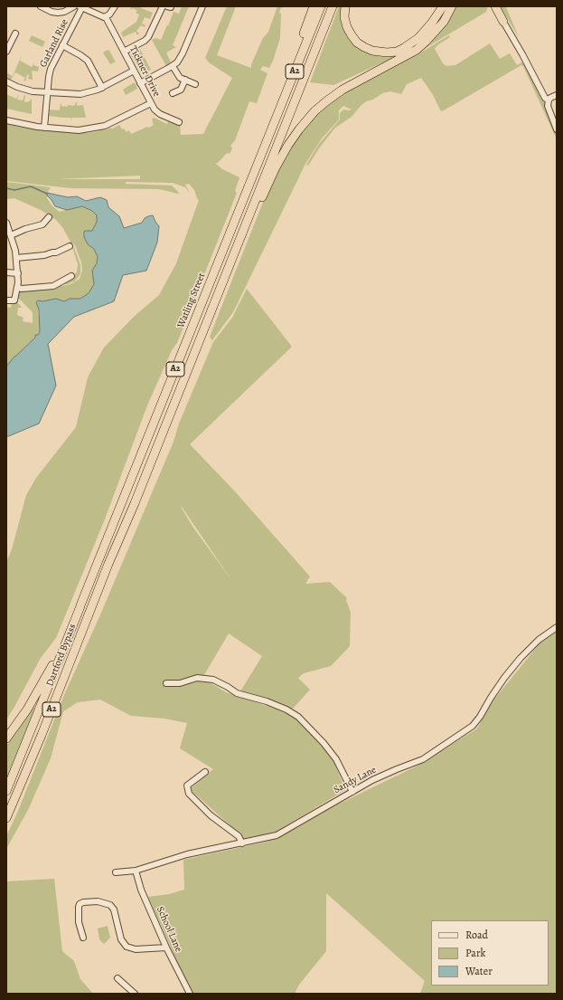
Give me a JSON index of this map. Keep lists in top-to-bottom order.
{
  "streets": {
    "highway": ["A2", "Watling Street", "Dartford Bypass"],
    "street": [
      "Garland Rise",
      "Tickner Drive",
      "Sandy Lane",
      "School Lane"
    ]
  },
  "crossings": [
    ["A2", "Watling Street"],
    ["A2", "Dartford Bypass"],
    ["Watling Street", "Dartford Bypass"],
    ["Sandy Lane", "School Lane"]
  ],
  "legend": ["Road", "Park", "Water"]
}
